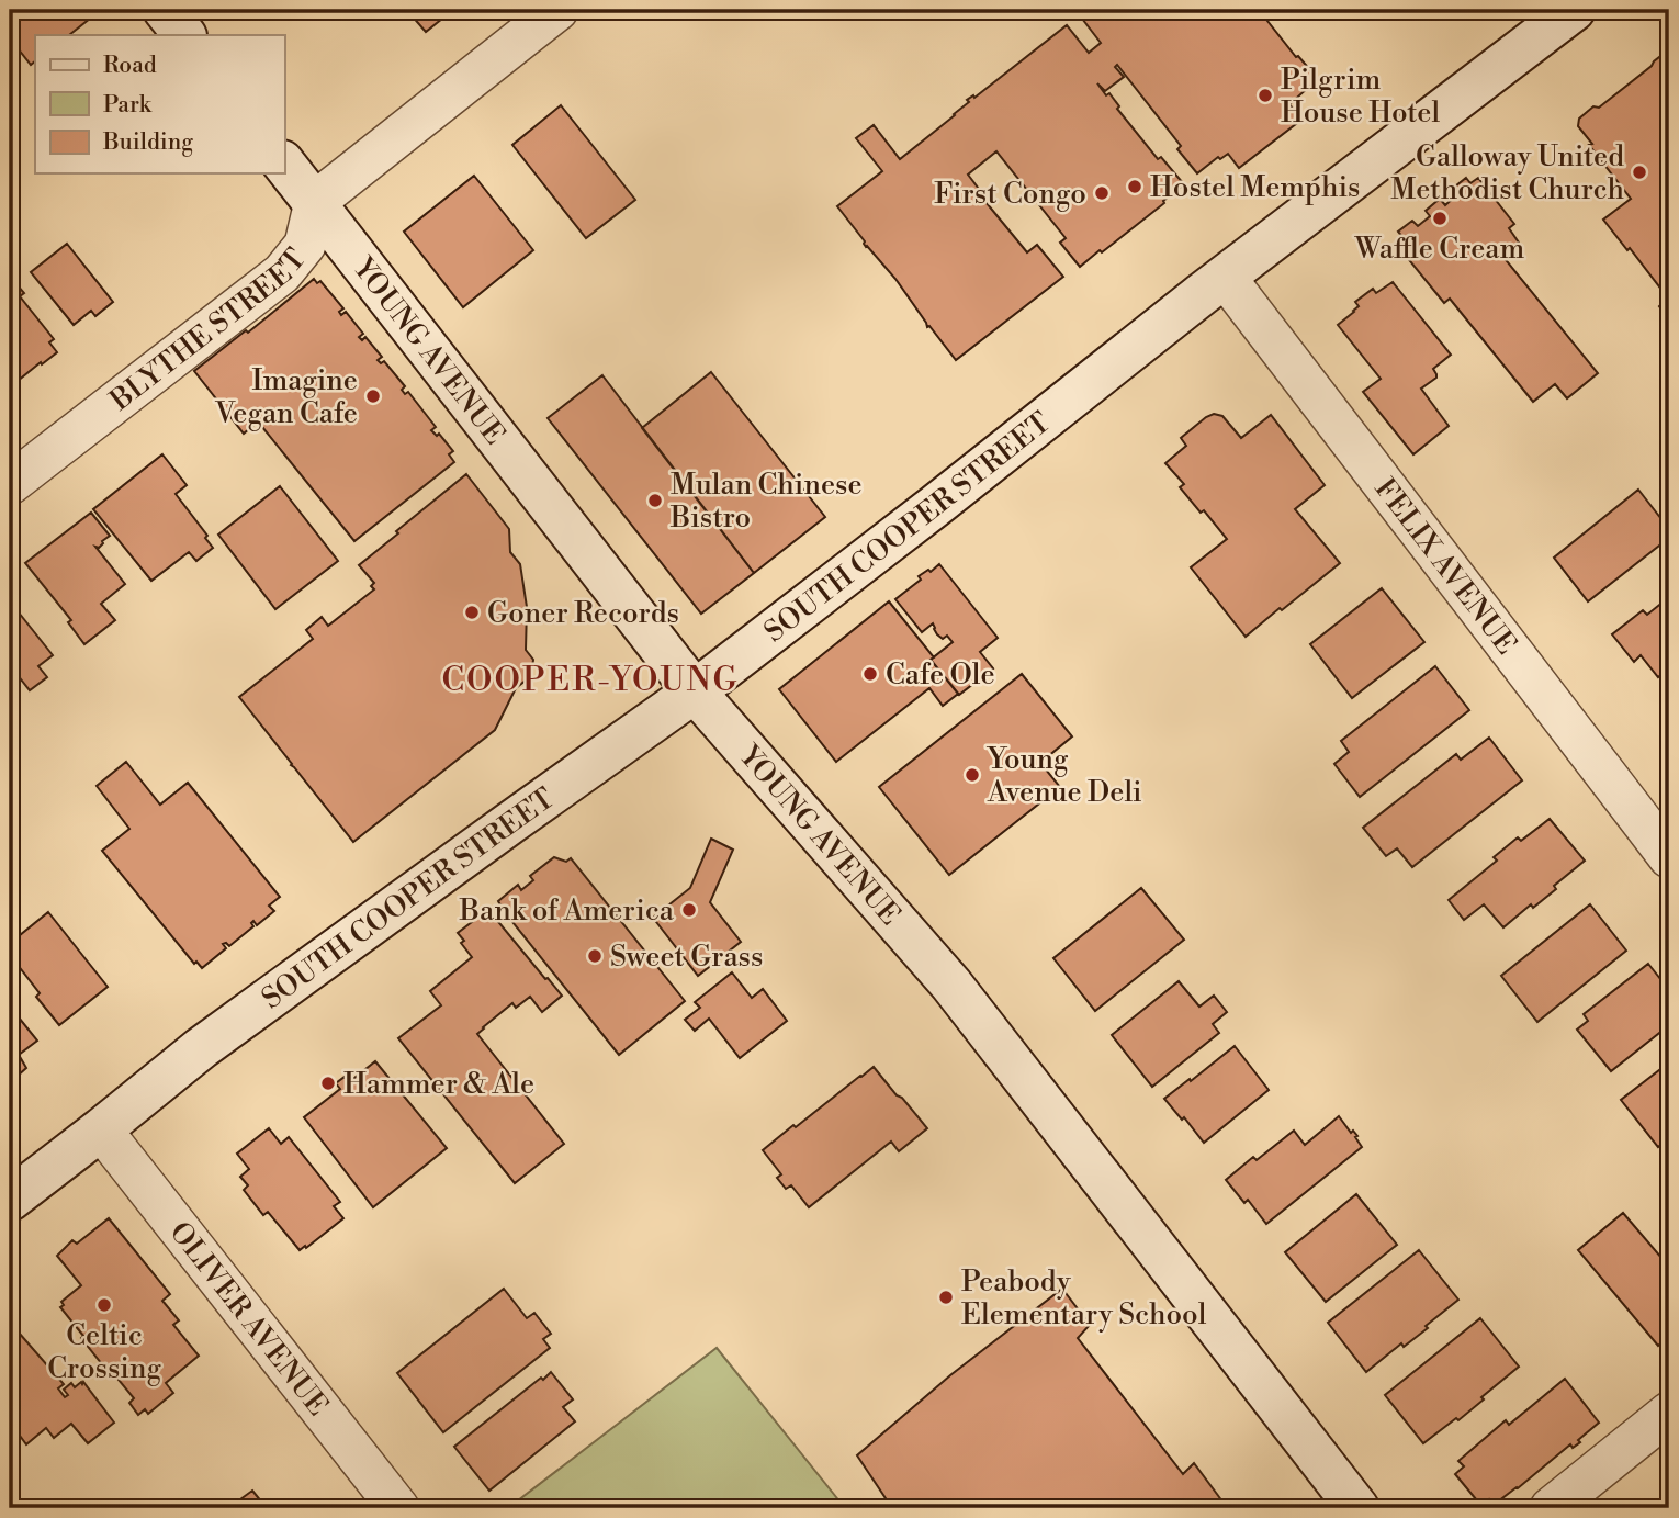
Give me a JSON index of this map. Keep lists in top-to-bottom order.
{
  "streets": {
    "main road": ["YOUNG AVENUE", "SOUTH COOPER STREET"],
    "street": ["BLYTHE STREET", "FELIX AVENUE", "OLIVER AVENUE"]
  },
  "crossings": [
    ["BLYTHE STREET", "YOUNG AVENUE"],
    ["YOUNG AVENUE", "SOUTH COOPER STREET"],
    ["SOUTH COOPER STREET", "FELIX AVENUE"],
    ["SOUTH COOPER STREET", "OLIVER AVENUE"]
  ],
  "districts": ["COOPER-YOUNG"],
  "places": [
    "Pilgrim House Hotel",
    "Galloway United Methodist Church",
    "Hostel Memphis",
    "First Congo",
    "Waffle Cream",
    "Imagine Vegan Cafe",
    "Mulan Chinese Bistro",
    "Goner Records",
    "Cafe Ole",
    "Young Avenue Deli",
    "Bank of America",
    "Sweet Grass",
    "Hammer & Ale",
    "Peabody Elementary School",
    "Celtic Crossing"
  ],
  "legend": ["Road", "Park", "Building"]
}
